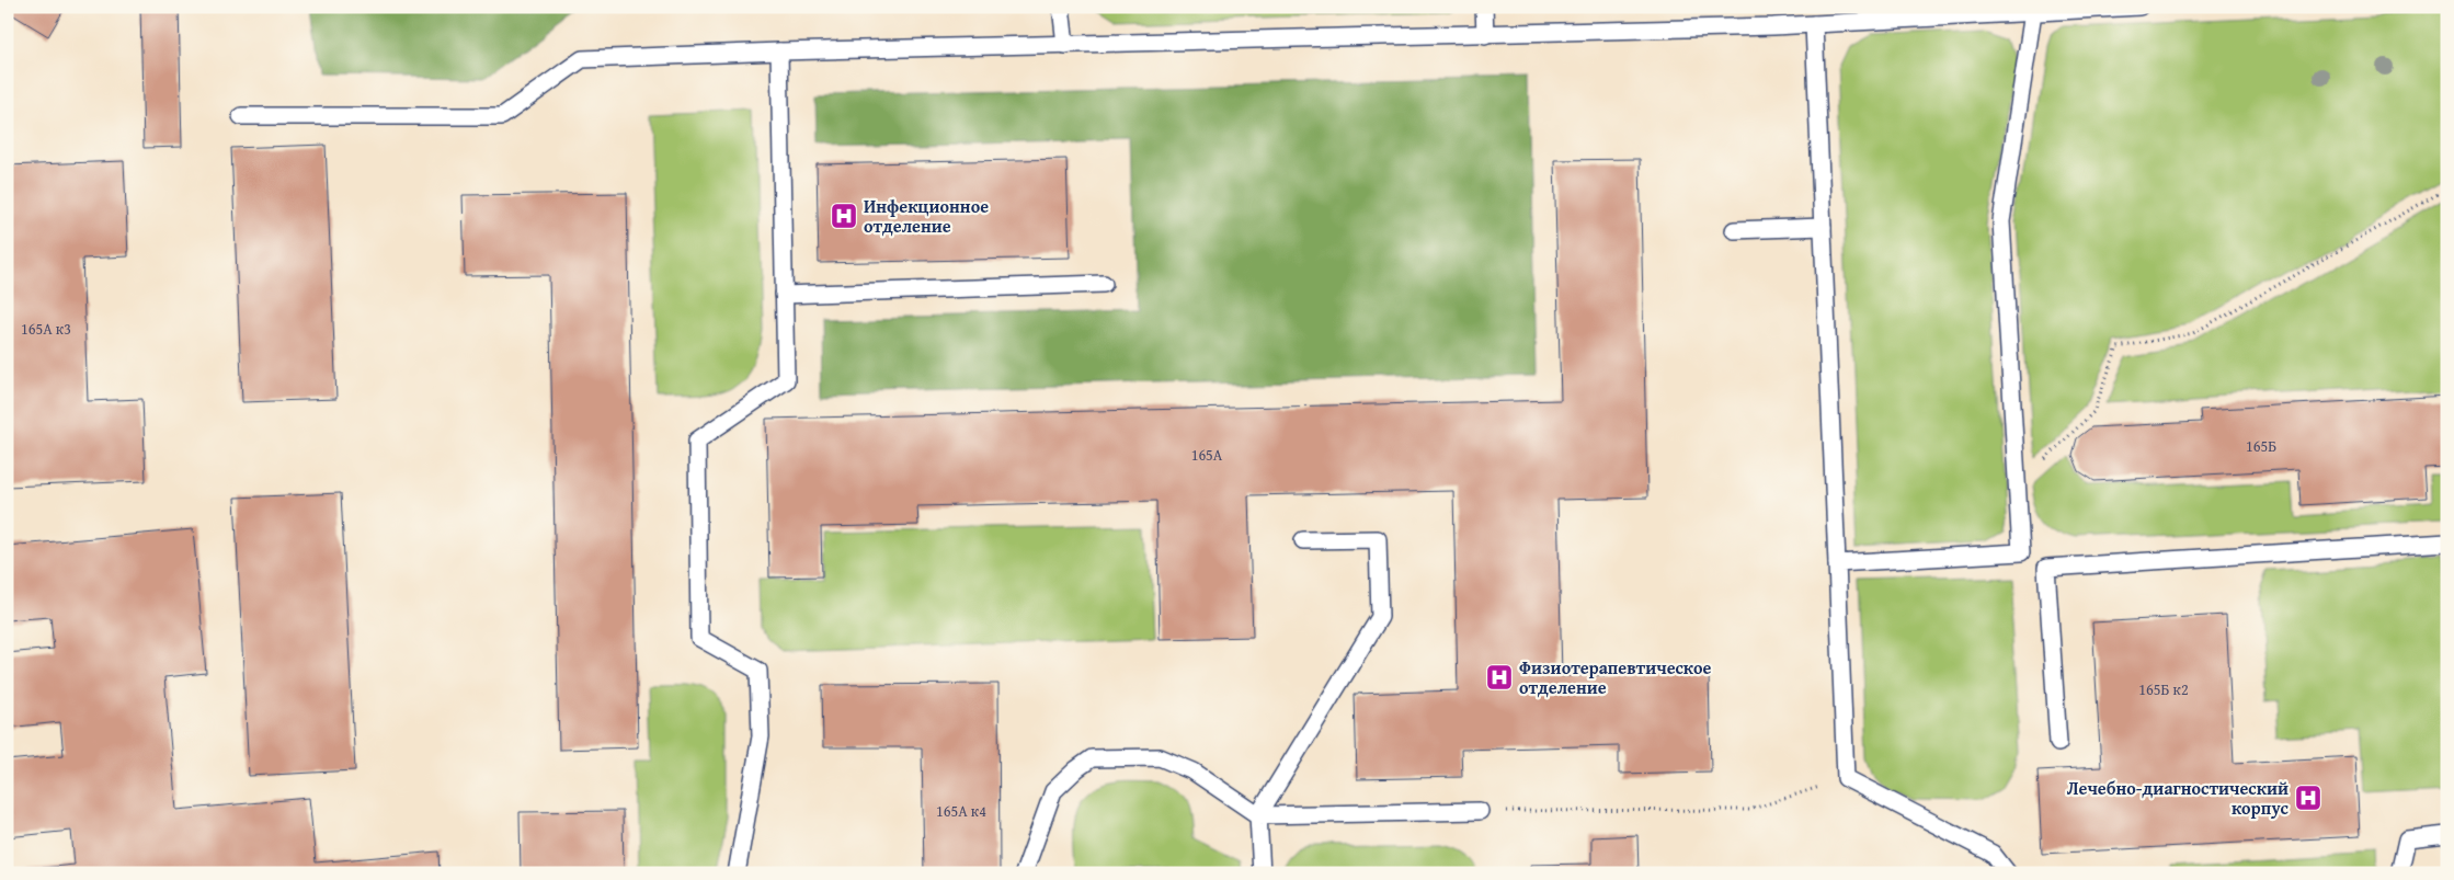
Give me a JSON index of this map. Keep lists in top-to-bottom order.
{
  "places": {
    "hospital": ["Инфекционное отделение", "Физиотерапевтическое отделение", "Лечебно-диагностический корпус"]
  },
  "house_numbers": [
    "165А к3",
    "165Б",
    "165А",
    "165Б к2",
    "165А к4"
  ]
}
